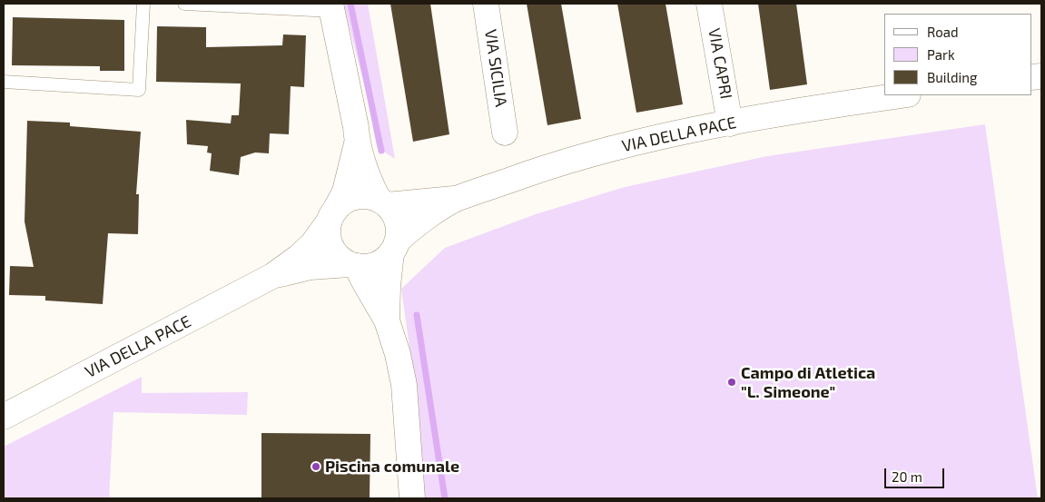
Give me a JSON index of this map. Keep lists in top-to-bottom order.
{
  "streets": {
    "street": ["VIA CAPRI", "VIA SICILIA", "VIA DELLA PACE"]
  },
  "crossings": [
    ["VIA CAPRI", "VIA DELLA PACE"]
  ],
  "places": ["Campo di Atletica \"L. Simeone\"", "Piscina comunale"],
  "legend": ["Road", "Park", "Building"],
  "scale_bar": "20 m"
}
